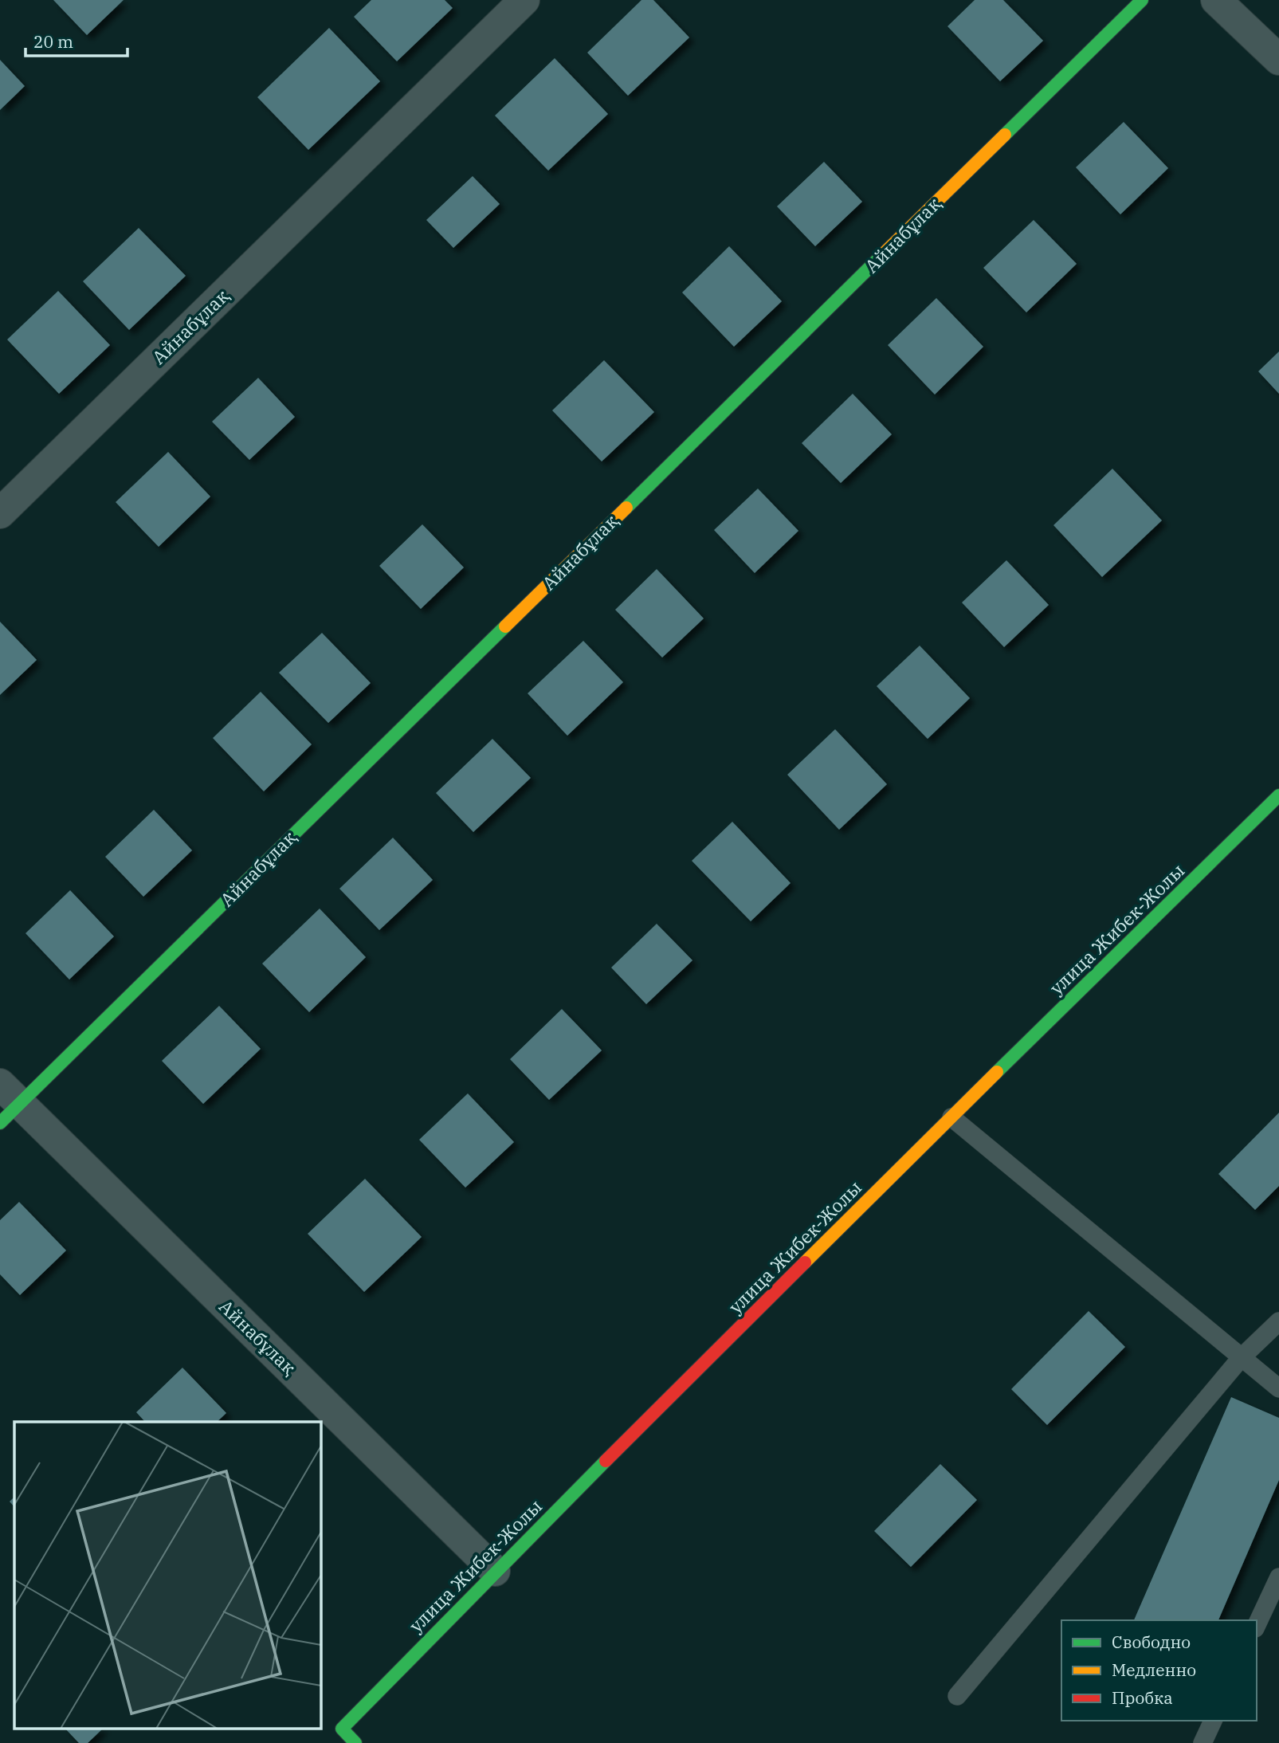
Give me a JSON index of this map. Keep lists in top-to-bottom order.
{
  "streets": {
    "street": ["Айнабұлақ", "улица Жибек-Жолы"]
  },
  "crossings": [
    ["Айнабұлақ", "улица Жибек-Жолы"]
  ],
  "legend": ["Свободно", "Медленно", "Пробка"],
  "scale_bar": "20 m"
}
